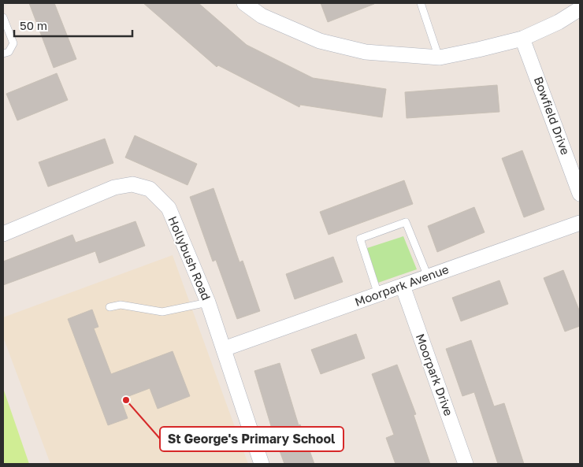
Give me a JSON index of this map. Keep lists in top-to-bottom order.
{
  "streets": {
    "street": [
      "Bowfield Drive",
      "Hollybush Road",
      "Moorpark Avenue",
      "Moorpark Drive"
    ]
  },
  "crossings": [
    ["Hollybush Road", "Moorpark Avenue"],
    ["Moorpark Avenue", "Moorpark Drive"]
  ],
  "places": ["St George's Primary School"],
  "scale_bar": "50 m"
}
